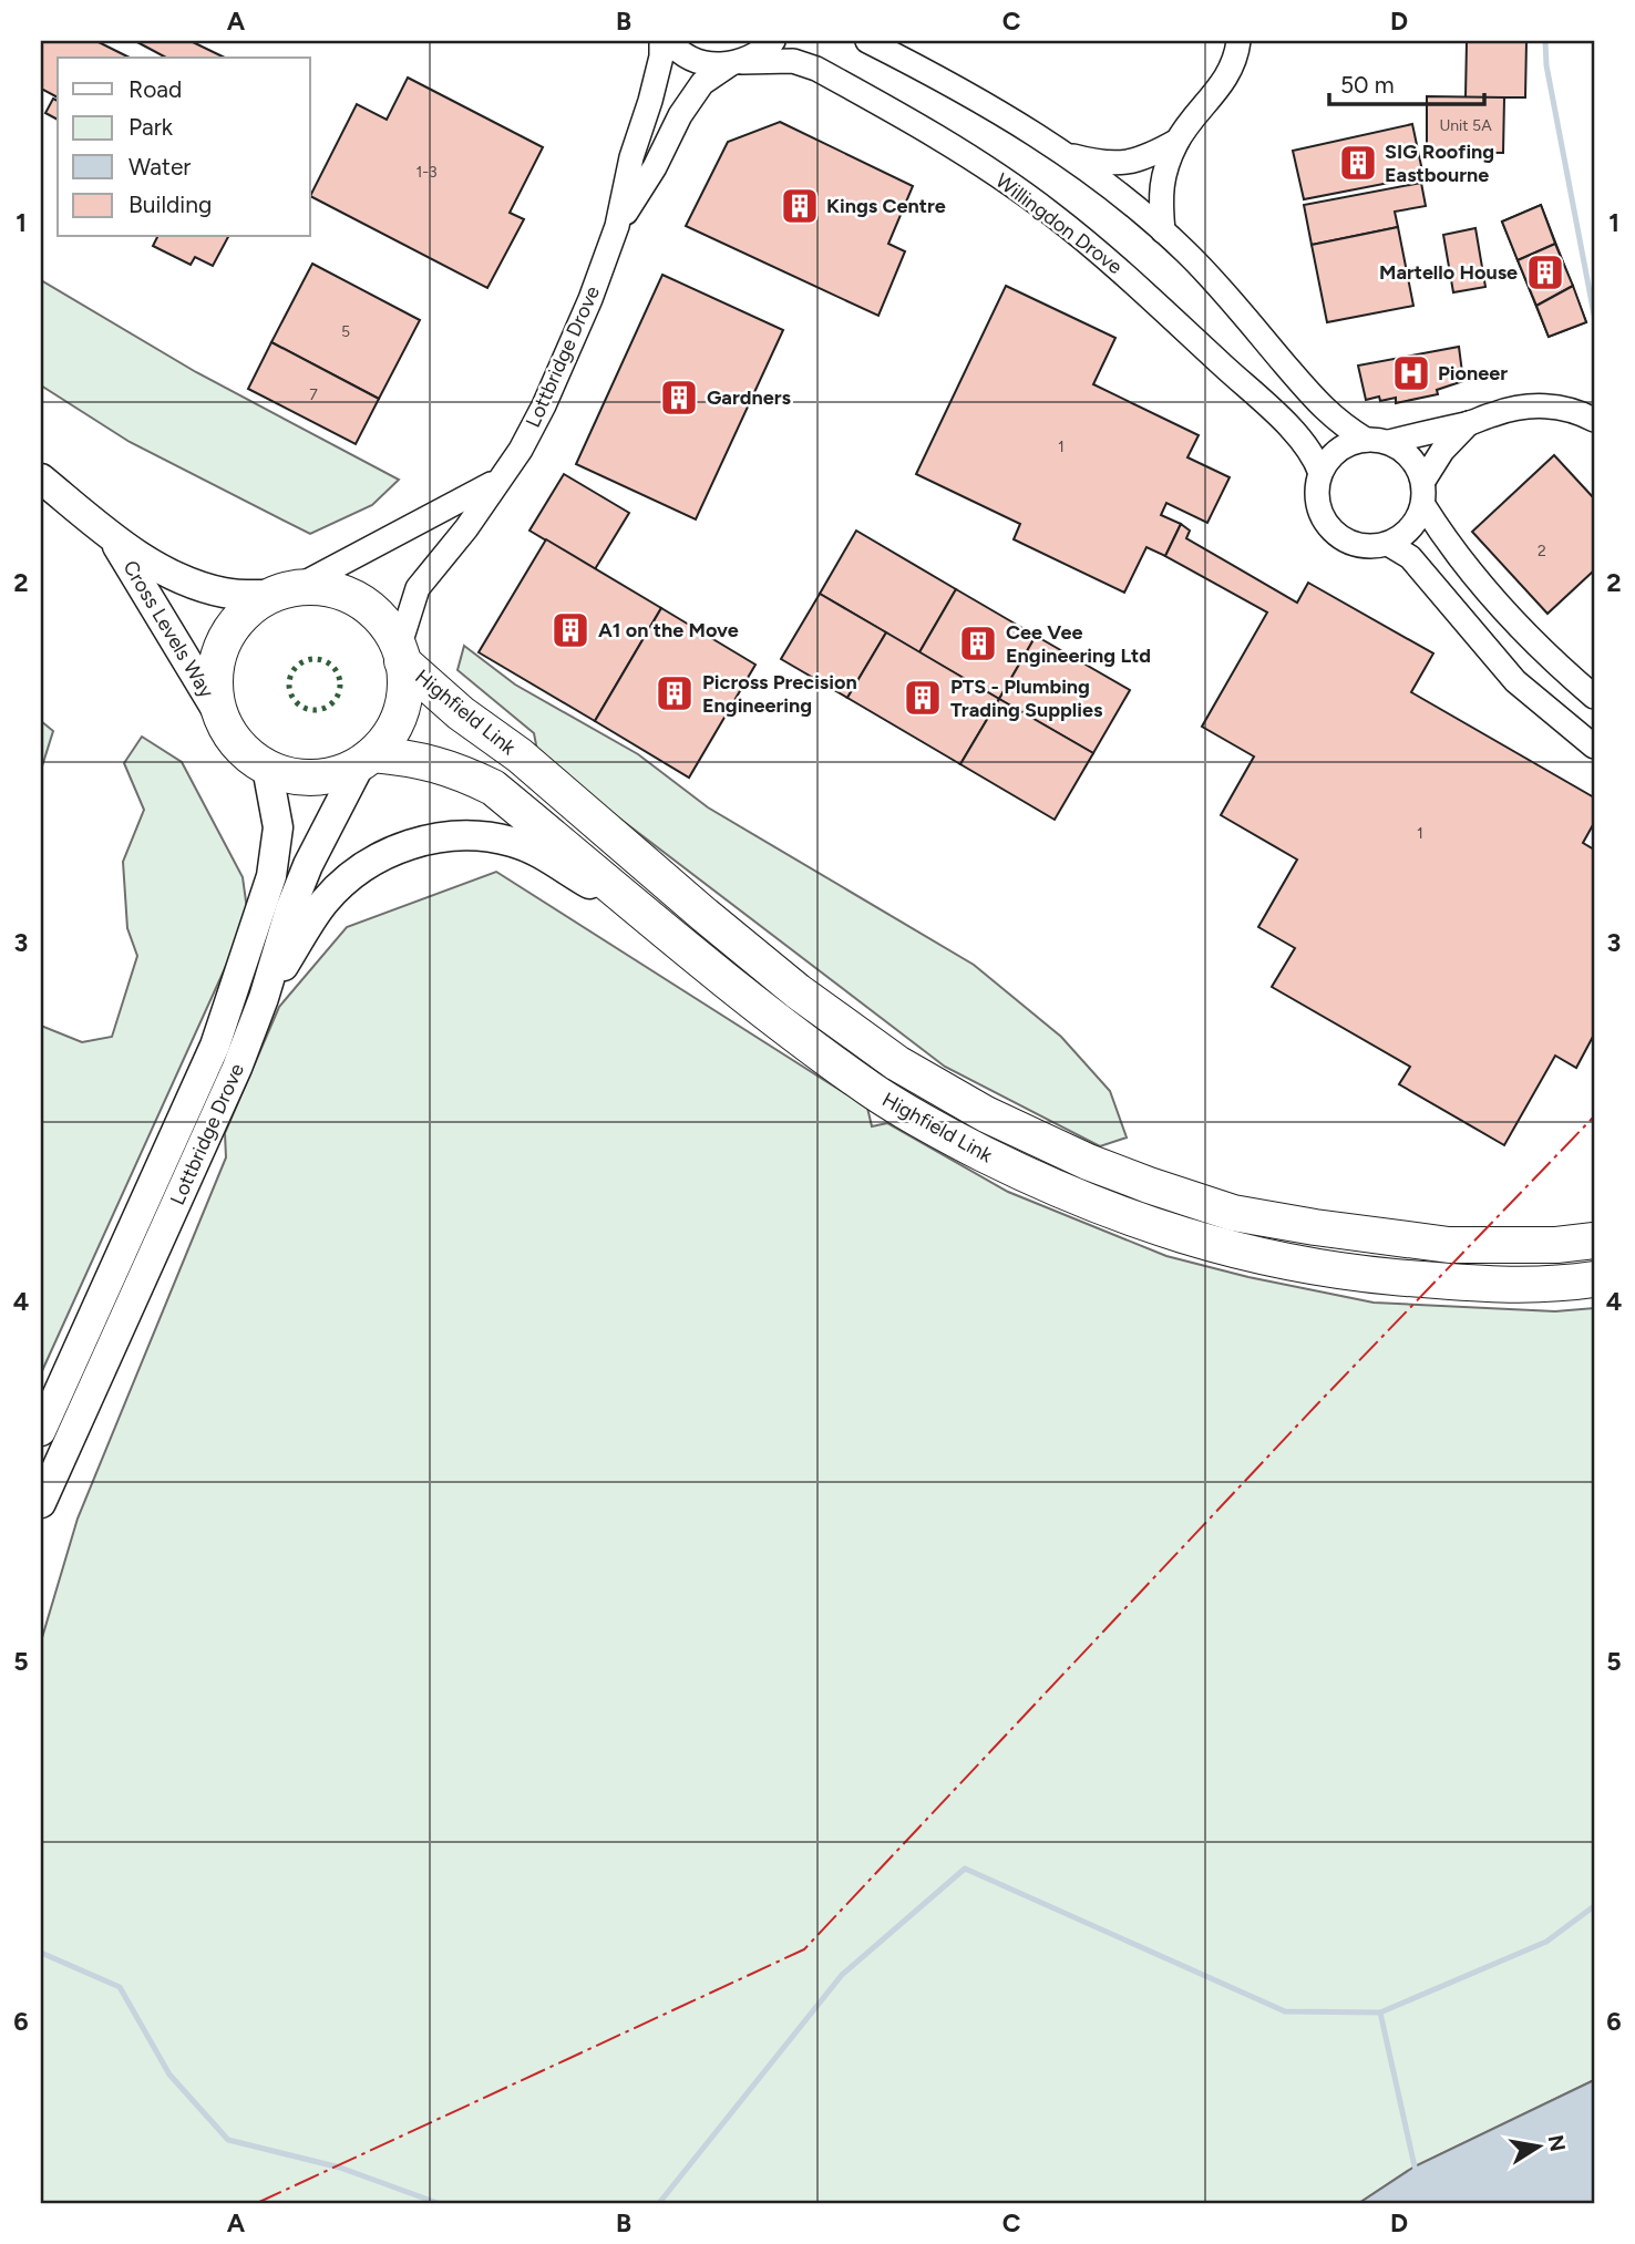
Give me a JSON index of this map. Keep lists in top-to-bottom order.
{
  "streets": {
    "highway": ["Highfield Link"],
    "main road": ["Lottbridge Drove", "Cross Levels Way"],
    "street": ["Willingdon Drove"]
  },
  "crossings": [
    ["Willingdon Drove", "Lottbridge Drove"],
    ["Lottbridge Drove", "Cross Levels Way"],
    ["Lottbridge Drove", "Highfield Link"],
    ["Cross Levels Way", "Highfield Link"]
  ],
  "places": {
    "building": [
      "SIG Roofing Eastbourne",
      "Kings Centre",
      "Martello House",
      "Gardners",
      "A1 on the Move",
      "Cee Vee Engineering Ltd",
      "Picross Precision Engineering",
      "PTS - Plumbing Trading Supplies"
    ],
    "hospital": ["Pioneer"]
  },
  "house_numbers": [
    "Unit 5A",
    "1-3",
    "5",
    "7",
    "1",
    "2",
    "1"
  ],
  "legend": [
    "Road",
    "Park",
    "Water",
    "Building"
  ],
  "scale_bar": "50 m",
  "north": "right",
  "grid": {
    "columns": [
      "A",
      "B",
      "C",
      "D"
    ],
    "rows": [
      "1",
      "2",
      "3",
      "4",
      "5",
      "6"
    ]
  }
}
